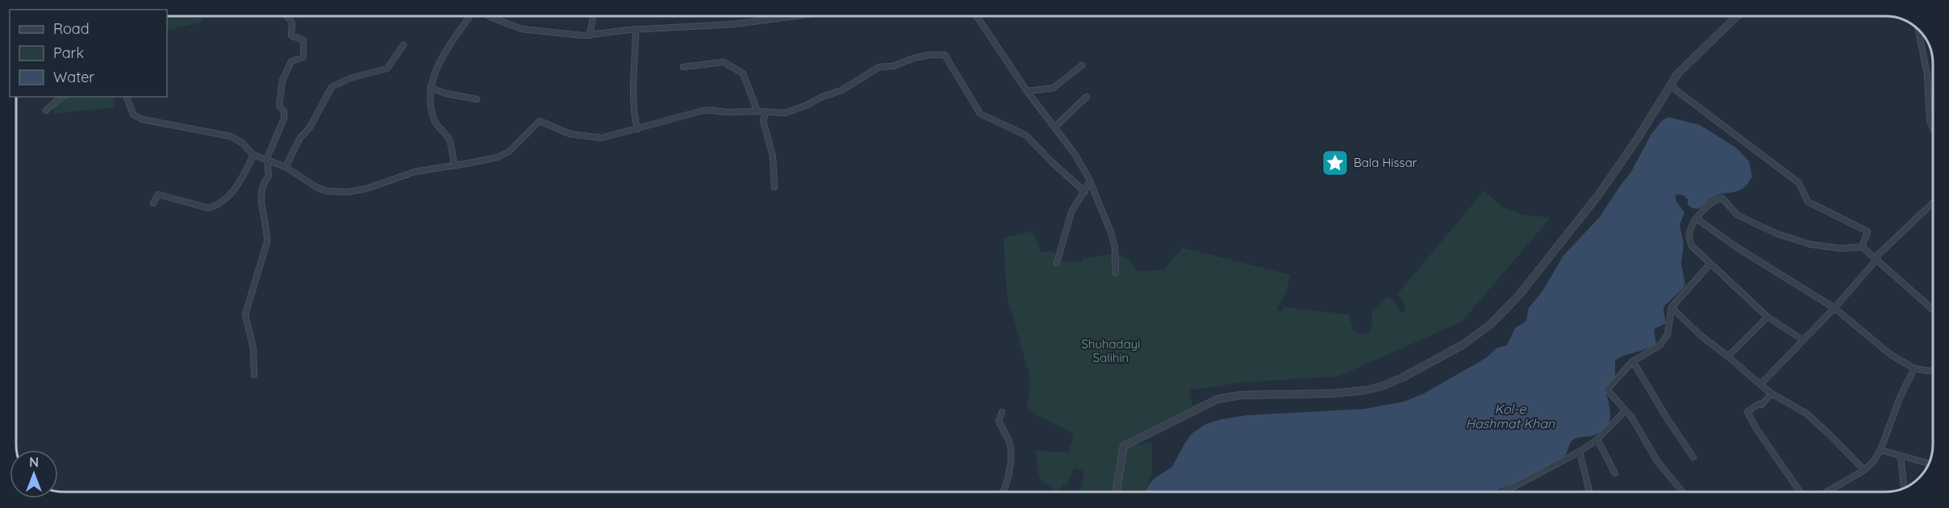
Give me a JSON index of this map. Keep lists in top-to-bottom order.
{
  "water": ["Kol-e Hashmat Khan"],
  "parks": ["Shuhadayi Salihin"],
  "places": {
    "place": ["Bala Hissar"]
  },
  "legend": ["Road", "Park", "Water"],
  "north": "top"
}
